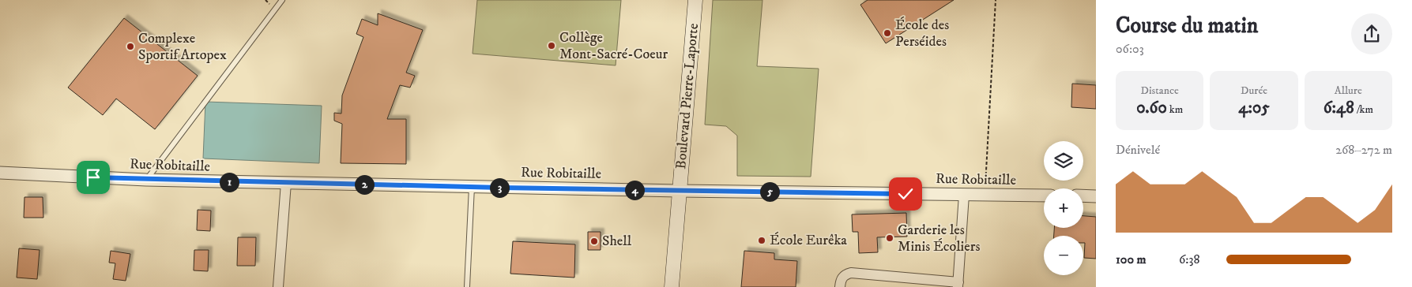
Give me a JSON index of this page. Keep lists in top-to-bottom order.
{
  "streets": {
    "main road": ["Boulevard Pierre-Laporte"],
    "street": ["Rue Robitaille"]
  },
  "crossings": [
    ["Boulevard Pierre-Laporte", "Rue Robitaille"]
  ],
  "places": [
    "École des Perséides",
    "Collège Mont-Sacré-Coeur",
    "Complexe Sportif Artopex",
    "Garderie les Minis Écoliers",
    "École Eurêka",
    "Shell"
  ],
  "page": {
    "heading": ["Course du matin", "06:03"],
    "stats": [
      ["Distance", "0.60 km"],
      ["Durée", "4:05"],
      ["Allure", "6:48 /km"]
    ],
    "chart": ["Dénivelé", "268–272 m"],
    "map_buttons": ["+", "−"],
    "pins": [
      "1",
      "2",
      "3",
      "4",
      "5"
    ],
    "list": [
      {
        "name": "100 m",
        "note": "6:38"
      }
    ]
  }
}
